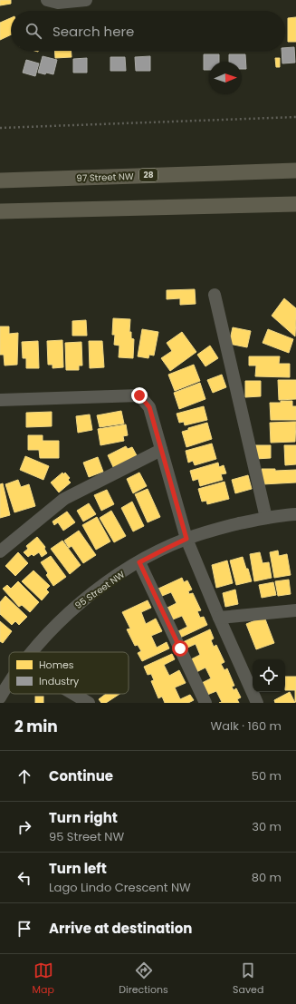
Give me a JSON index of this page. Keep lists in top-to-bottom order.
{
  "streets": {
    "main road": ["28", "97 Street NW"],
    "street": ["95 Street NW"]
  },
  "legend": ["Homes", "Industry"],
  "north": "right",
  "page": {
    "search": "Search here",
    "heading": ["2 min", "Walk · 160 m"],
    "list": [
      ["Continue", "50 m"],
      ["Turn right", "95 Street NW", "30 m"],
      ["Turn left", "Lago Lindo Crescent NW", "80 m"],
      "Arrive at destination"
    ],
    "nav": ["Map", "Directions", "Saved"]
  }
}
